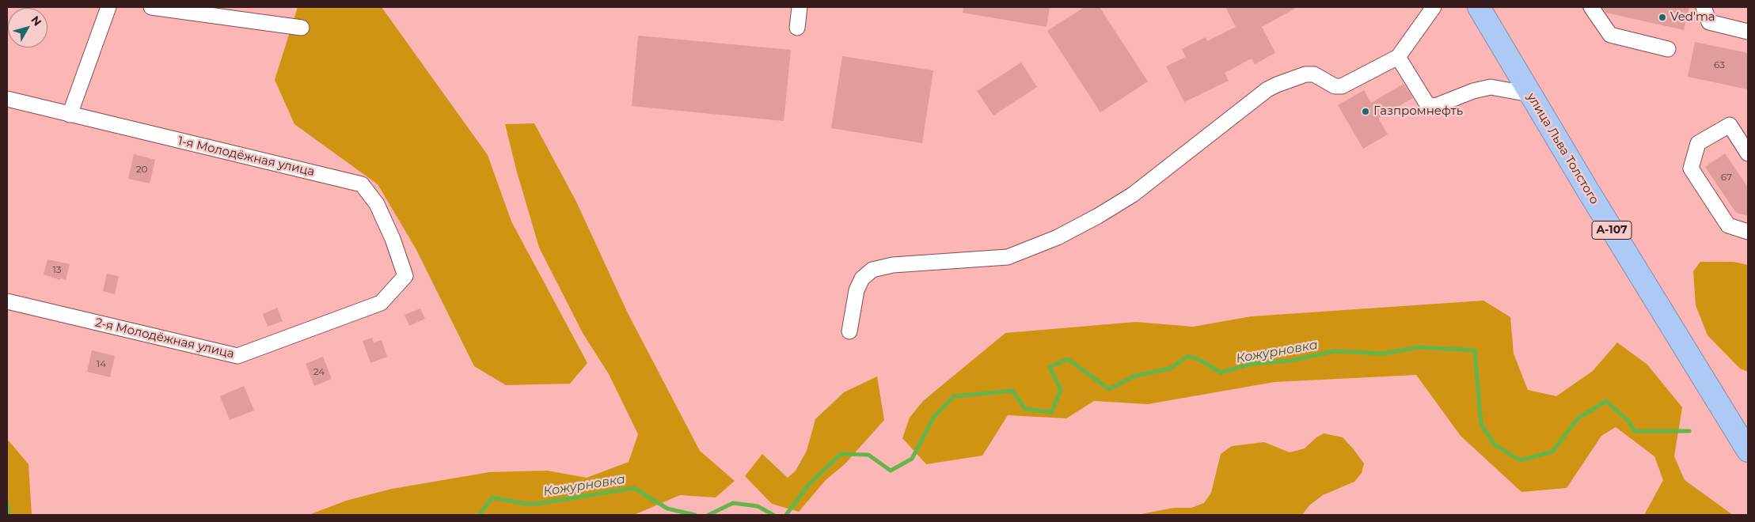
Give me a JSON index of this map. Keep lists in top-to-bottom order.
{
  "streets": {
    "highway": ["улица Льва Толстого", "А-107"],
    "street": ["1-я Молодёжная улица", "2-я Молодёжная улица"]
  },
  "crossings": [
    ["1-я Молодёжная улица", "2-я Молодёжная улица"]
  ],
  "water": ["Кожурновка"],
  "places": ["Ved'ma", "Газпромнефть"],
  "house_numbers": [
    "63",
    "20",
    "67",
    "13",
    "14",
    "24"
  ],
  "north": "top right"
}
